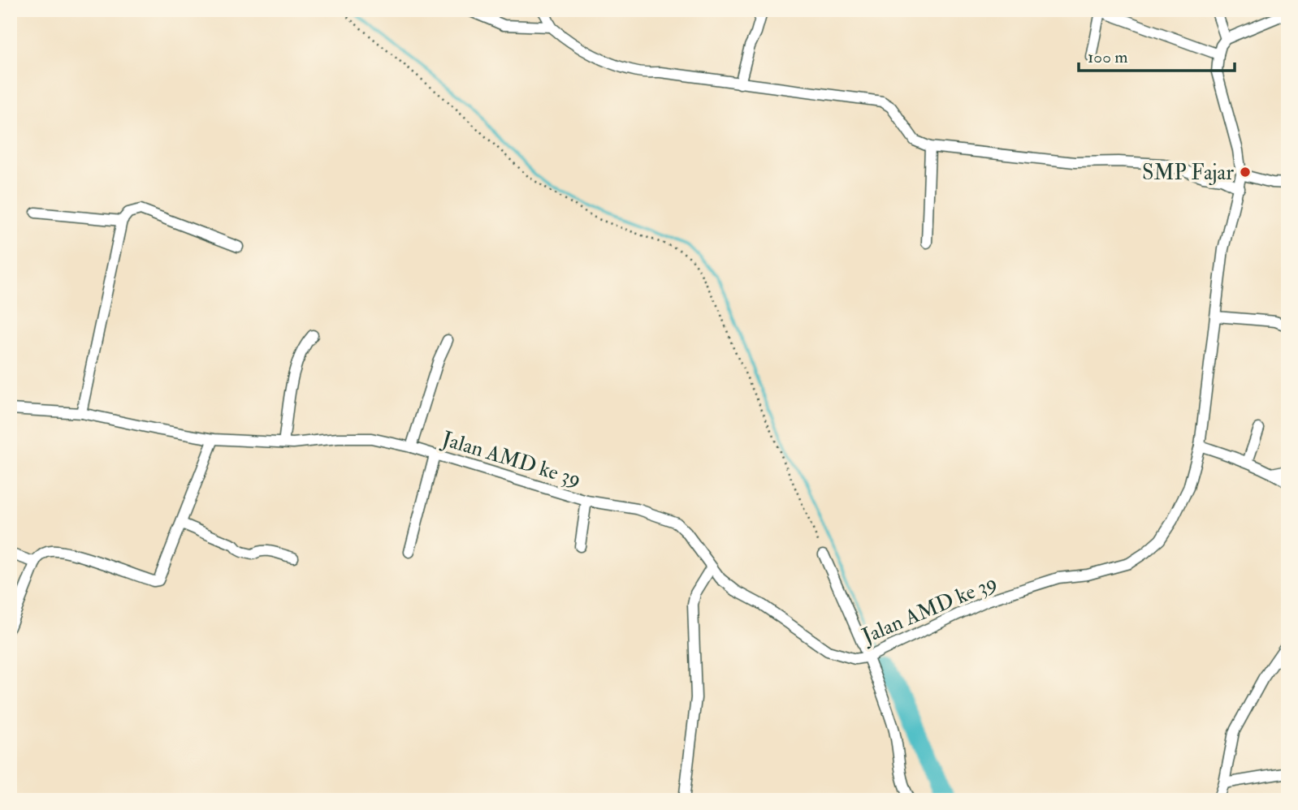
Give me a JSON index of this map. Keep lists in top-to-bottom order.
{
  "streets": {
    "street": ["Jalan AMD ke 39"]
  },
  "places": ["SMP Fajar"],
  "scale_bar": "100 m"
}
